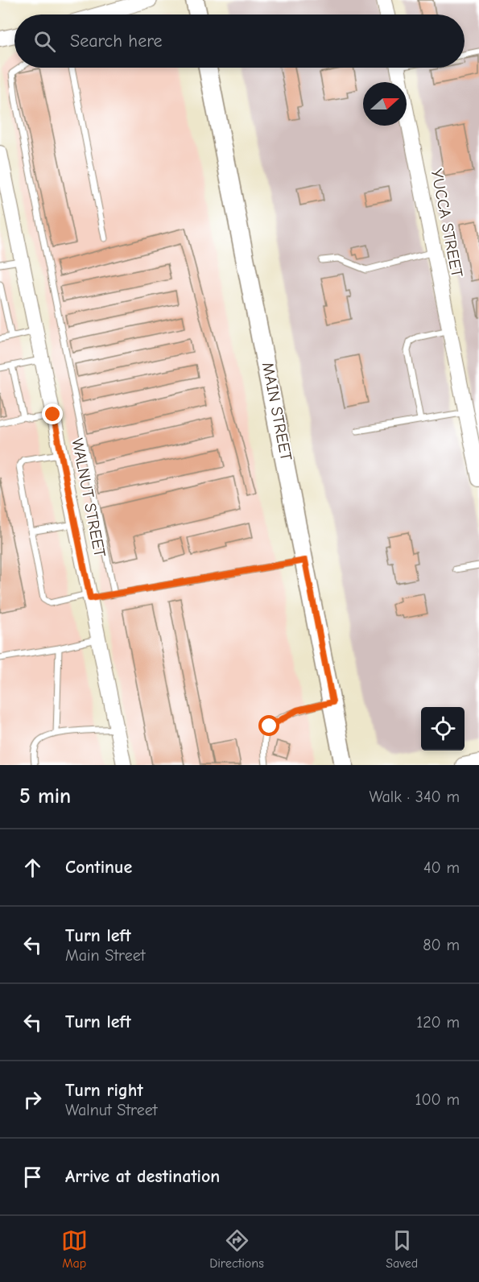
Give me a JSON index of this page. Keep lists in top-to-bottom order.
{
  "streets": {
    "main road": ["MAIN STREET"],
    "street": ["YUCCA STREET", "WALNUT STREET"]
  },
  "north": "right",
  "page": {
    "search": "Search here",
    "heading": ["5 min", "Walk · 340 m"],
    "list": [
      ["Continue", "40 m"],
      ["Turn left", "Main Street", "80 m"],
      ["Turn left", "120 m"],
      ["Turn right", "Walnut Street", "100 m"],
      "Arrive at destination"
    ],
    "nav": ["Map", "Directions", "Saved"]
  }
}
